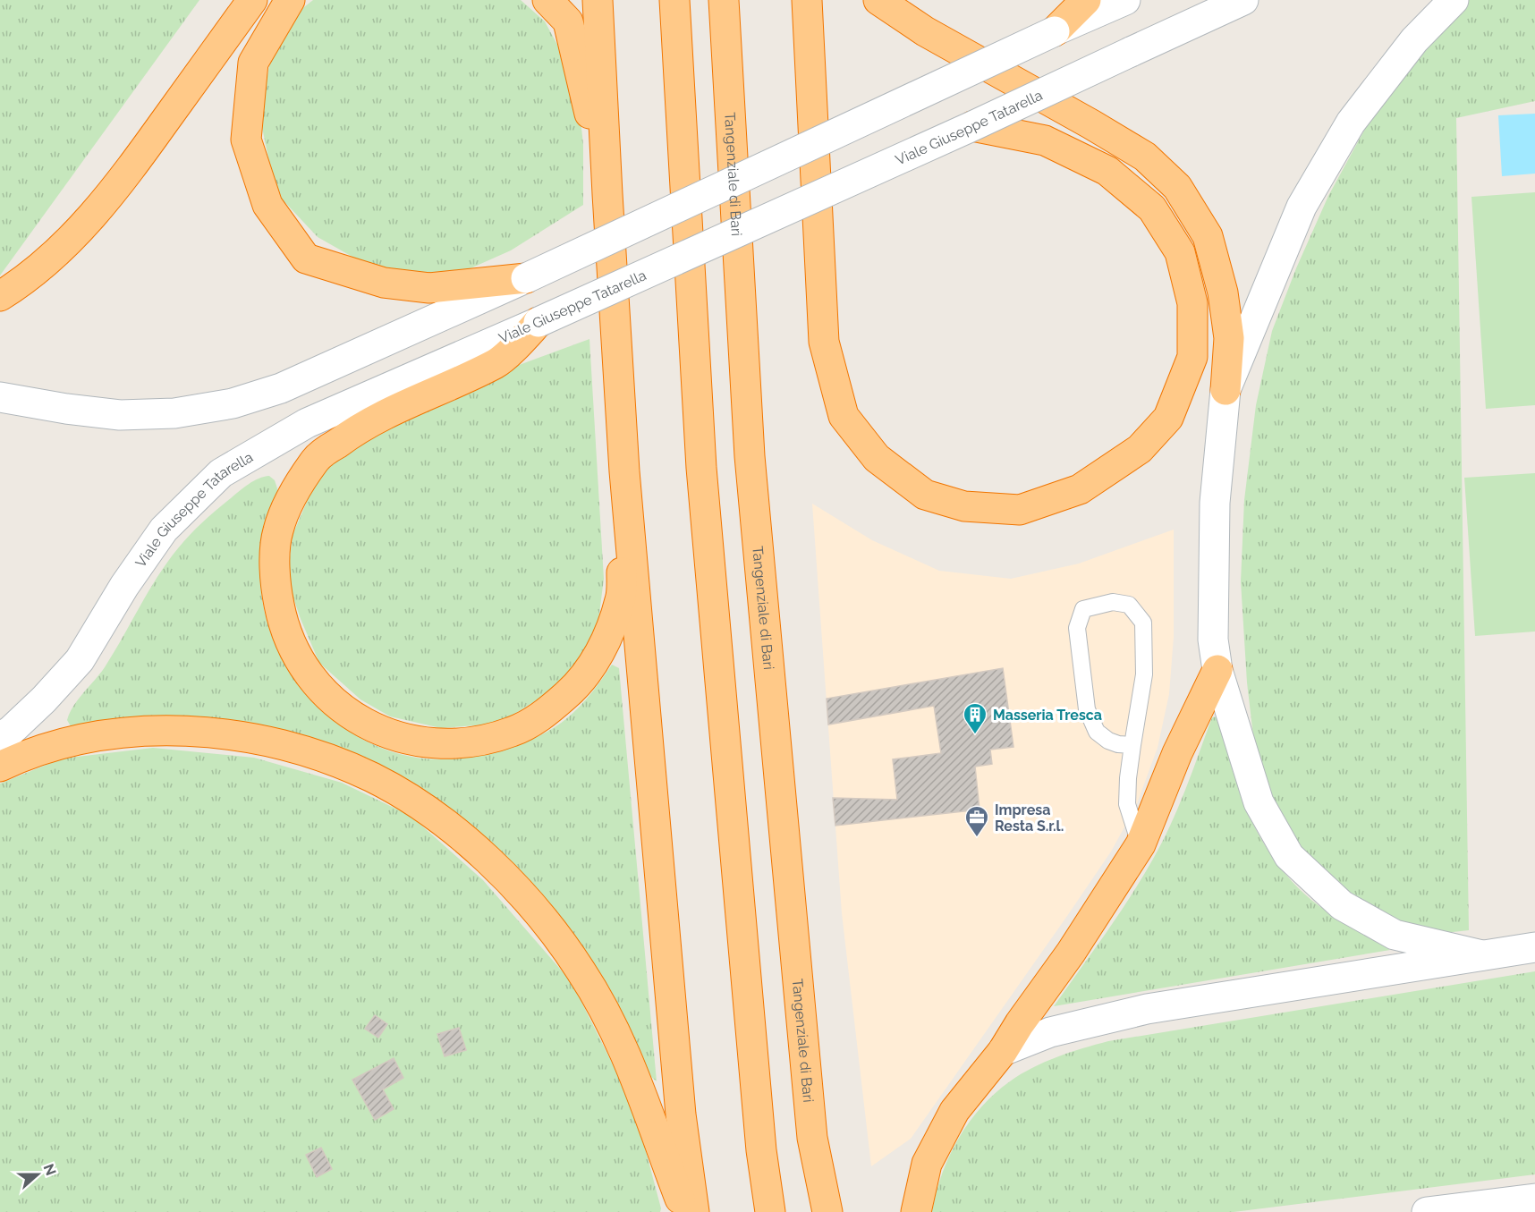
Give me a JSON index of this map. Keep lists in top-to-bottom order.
{
  "streets": {
    "highway": ["Tangenziale di Bari"],
    "main road": ["Viale Giuseppe Tatarella"]
  },
  "places": {
    "building": ["Masseria Tresca"],
    "office": ["Impresa Resta S.r.l."]
  },
  "north": "right"
}
